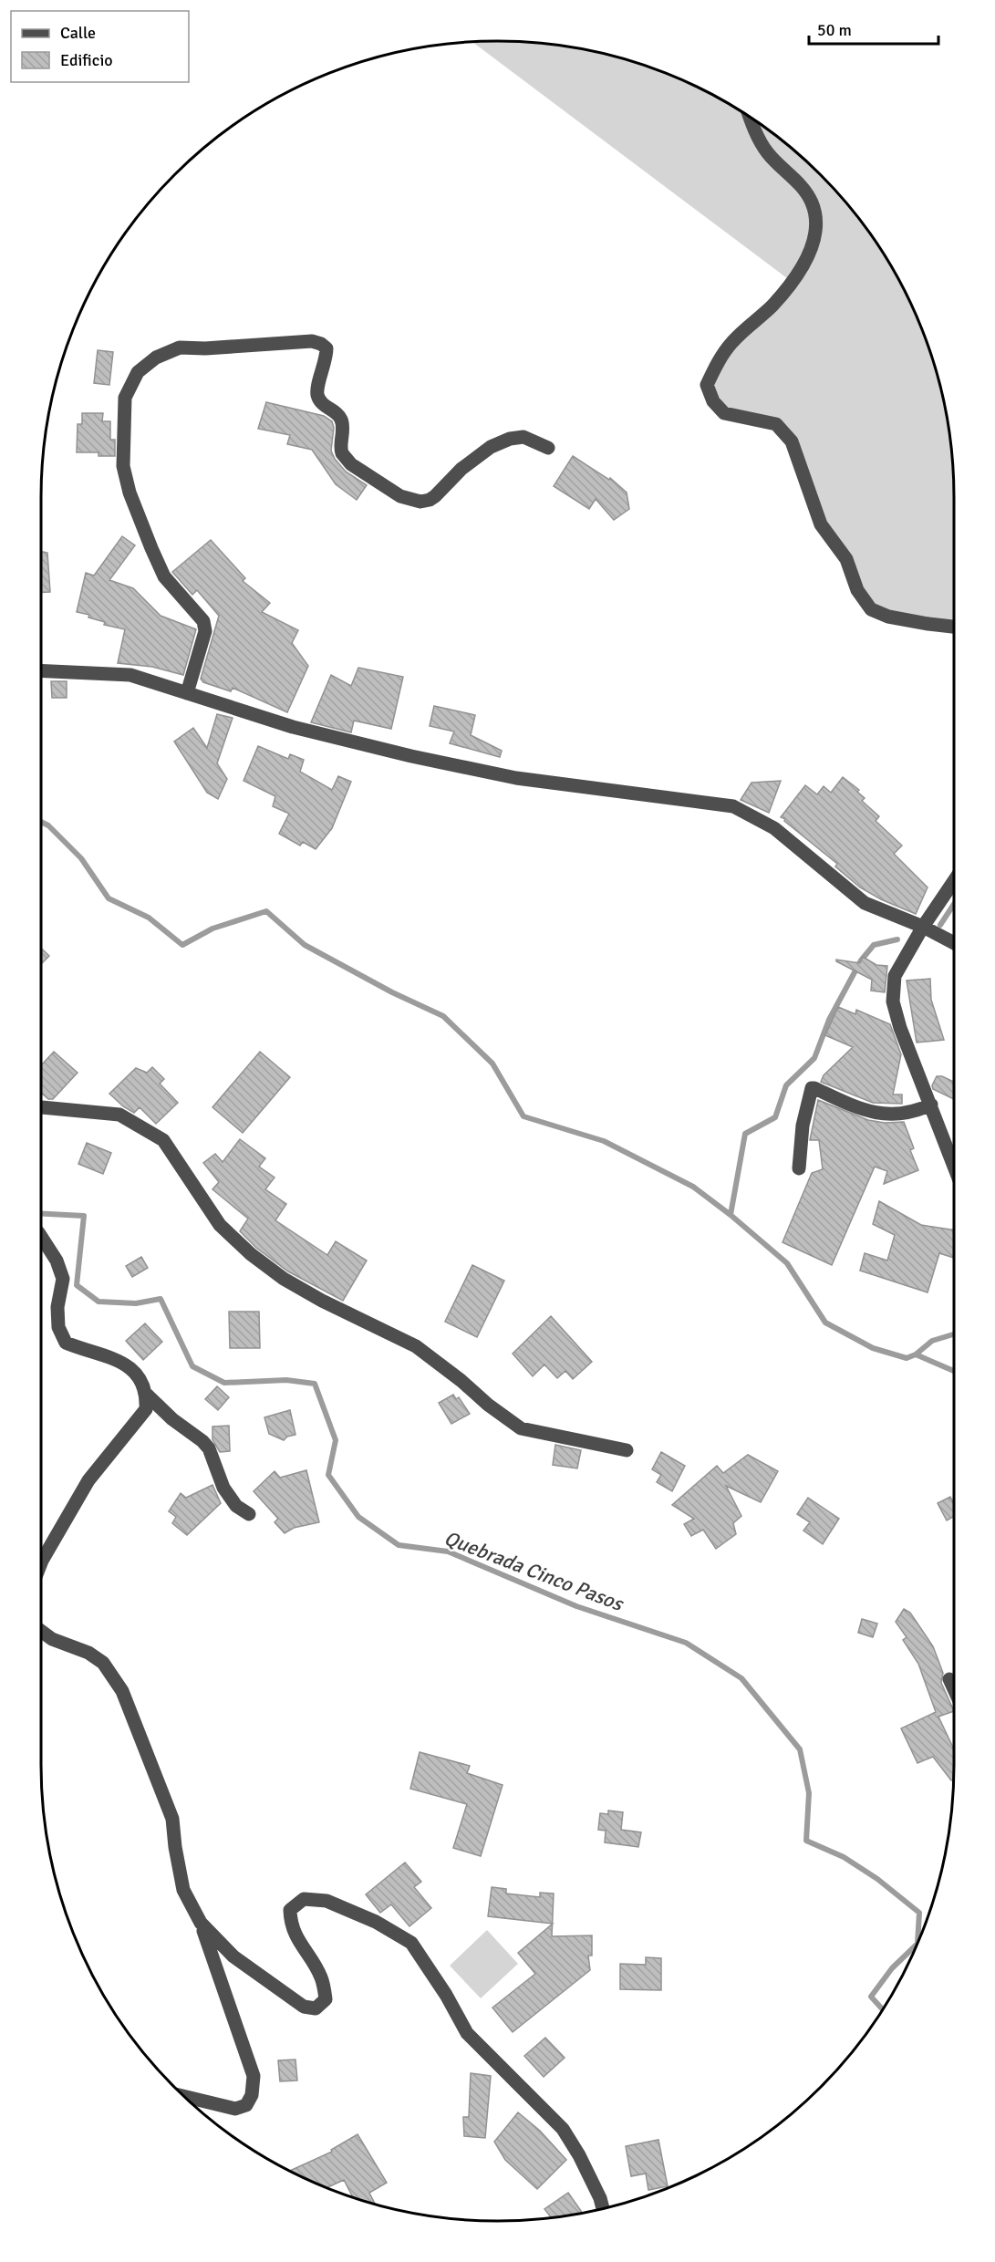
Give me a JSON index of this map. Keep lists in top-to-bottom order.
{
  "water": ["Quebrada Cinco Pasos"],
  "legend": ["Calle", "Edificio"],
  "scale_bar": "50 m"
}
